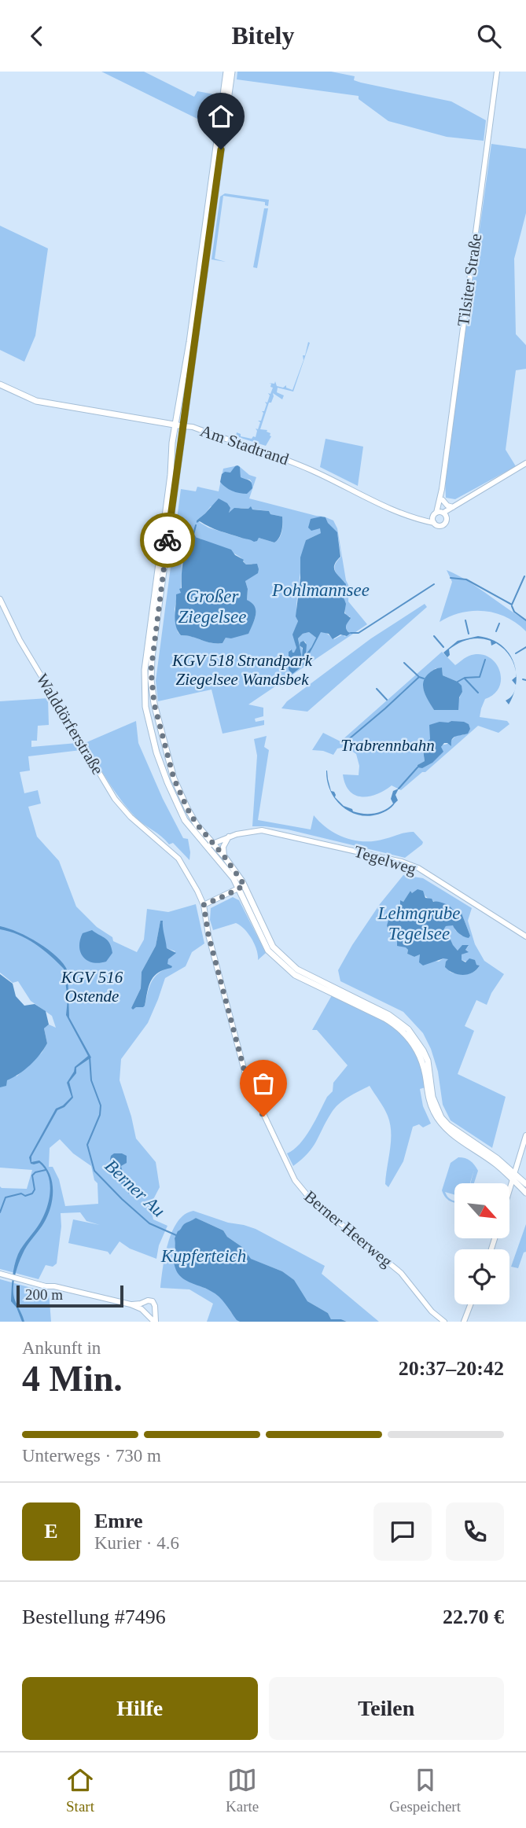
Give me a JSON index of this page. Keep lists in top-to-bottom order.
{
  "streets": {
    "main road": ["Am Stadtrand"],
    "street": [
      "Tilsiter Straße",
      "Walddörferstraße",
      "Tegelweg",
      "Berner Heerweg"
    ]
  },
  "crossings": [
    ["Walddörferstraße", "Berner Heerweg"]
  ],
  "water": [
    "Pohlmannsee",
    "Großer Ziegelsee",
    "Lehmgrube Tegelsee",
    "Berner Au",
    "Kupferteich"
  ],
  "parks": ["KGV 518 Strandpark Ziegelsee Wandsbek", "Trabrennbahn", "KGV 516 Ostende"],
  "scale_bar": "200 m",
  "north": "bottom right",
  "page": {
    "header": "Bitely",
    "scale": "200 m",
    "heading": ["4 Min.", "Ankunft in", "20:37–20:42"],
    "panel": [
      "Emre",
      "Kurier · 4.6",
      "Bestellung #7496",
      "22.70 €"
    ],
    "bar": "Unterwegs · 730 m",
    "round": "E",
    "buttons": ["Hilfe", "Teilen"],
    "tabs": ["Start", "Karte", "Gespeichert"]
  }
}
